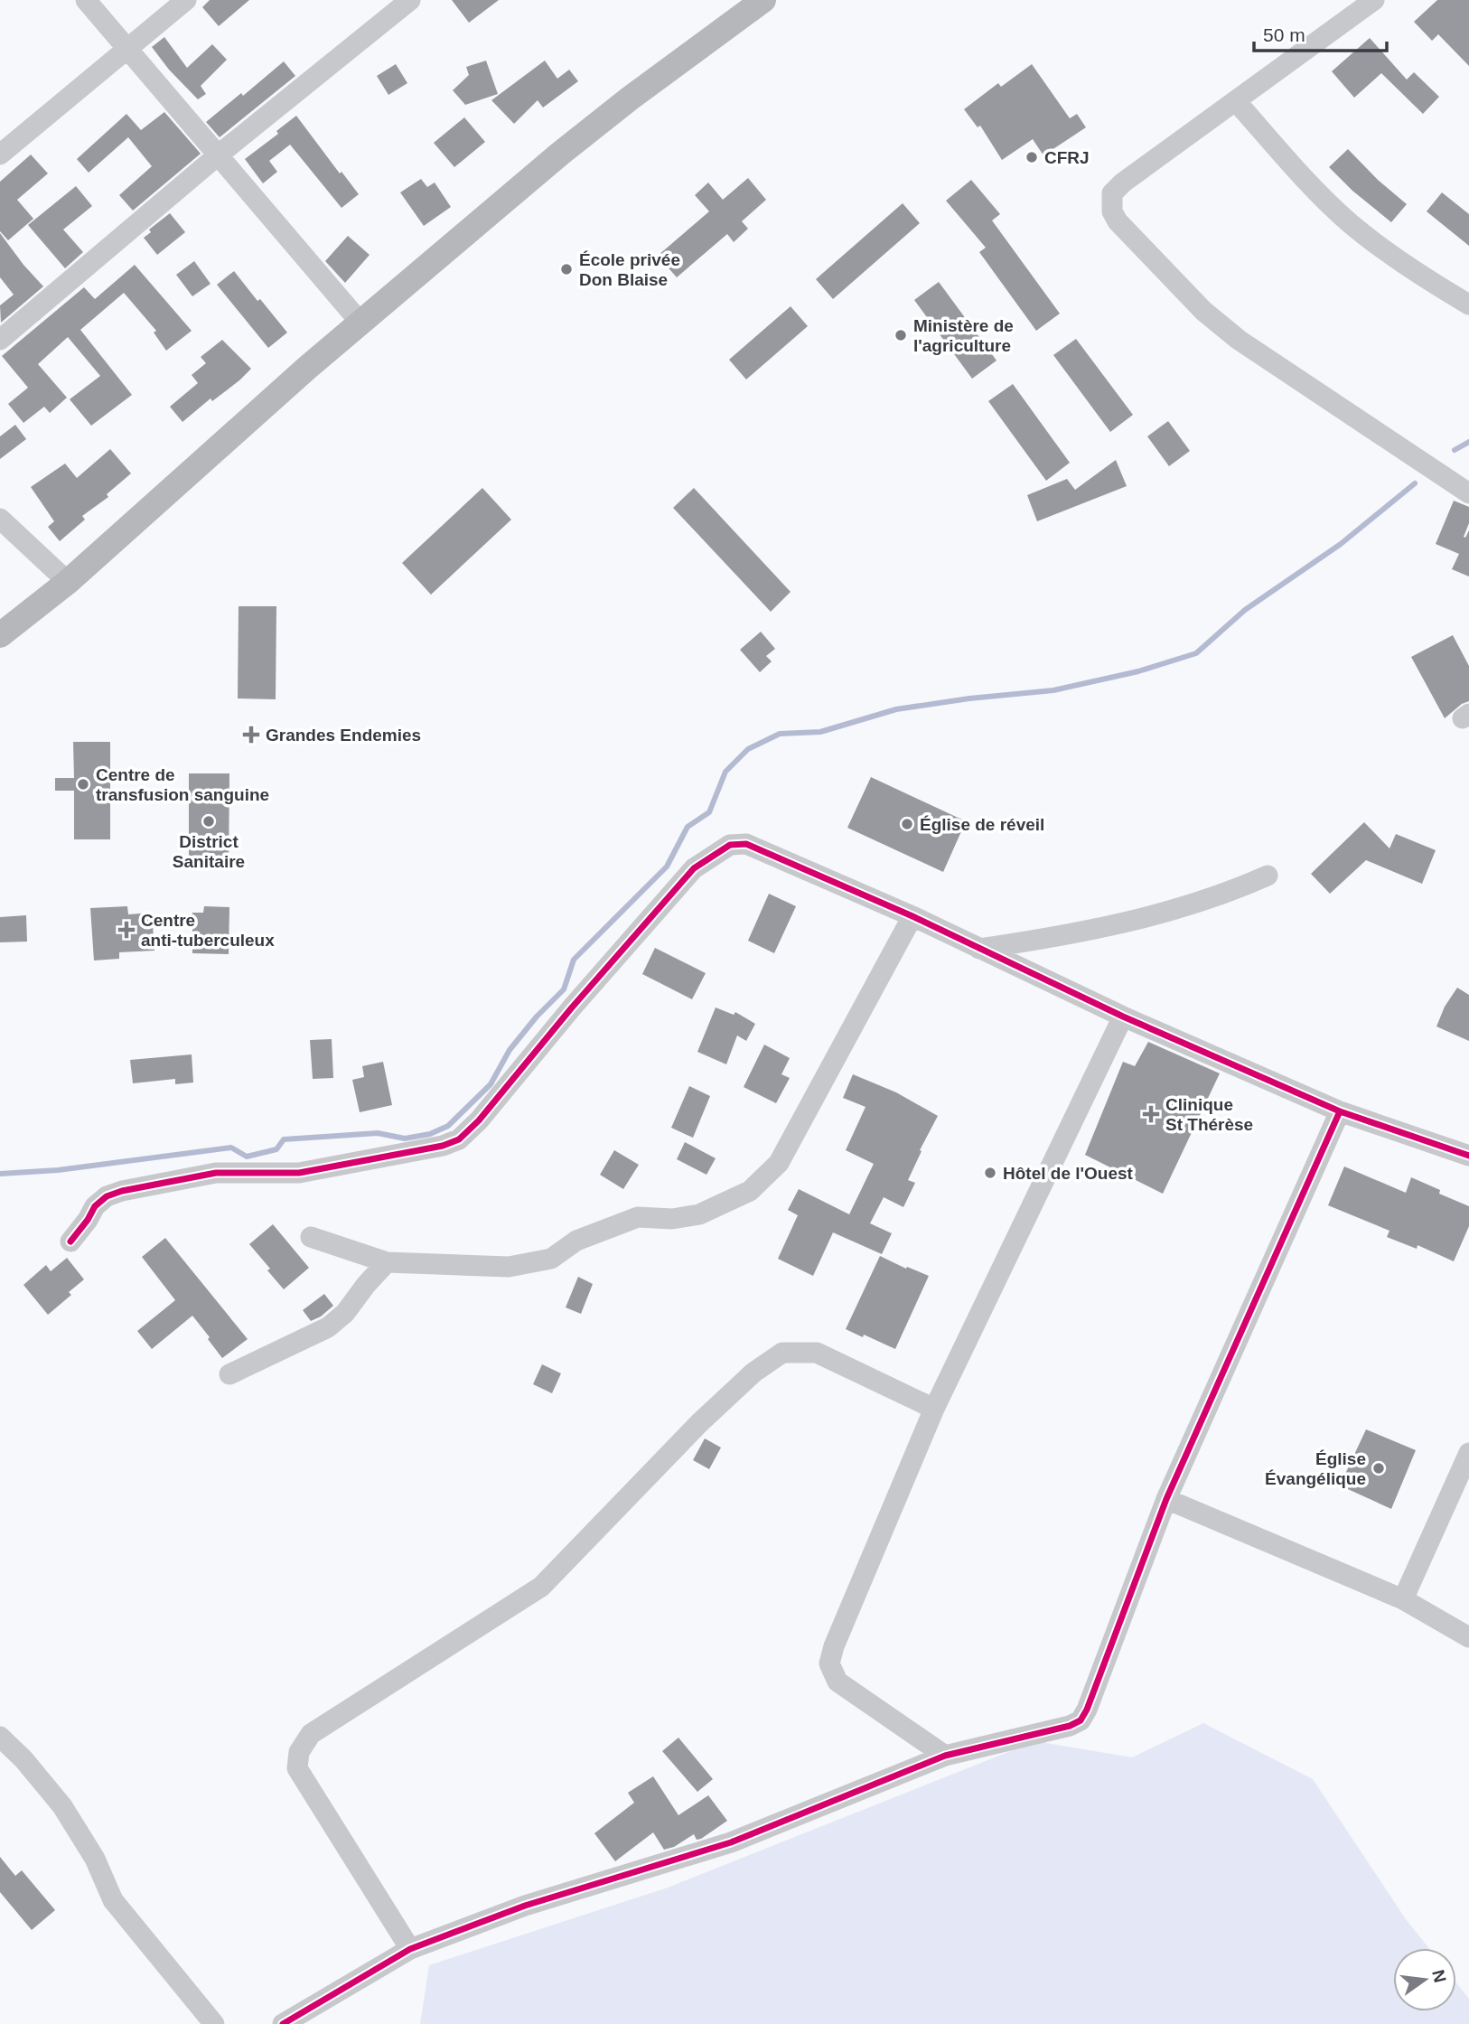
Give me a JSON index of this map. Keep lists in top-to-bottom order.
{
  "places": {
    "other": [
      "CFRJ",
      "École privée Don Blaise",
      "Ministère de l'agriculture",
      "Centre de transfusion sanguine",
      "District Sanitaire",
      "Église de réveil",
      "Hôtel de l'Ouest",
      "Église Évangélique"
    ],
    "health": ["Grandes Endemies", "Centre anti-tuberculeux", "Clinique St Thérèse"]
  },
  "scale_bar": "50 m",
  "north": "right"
}
